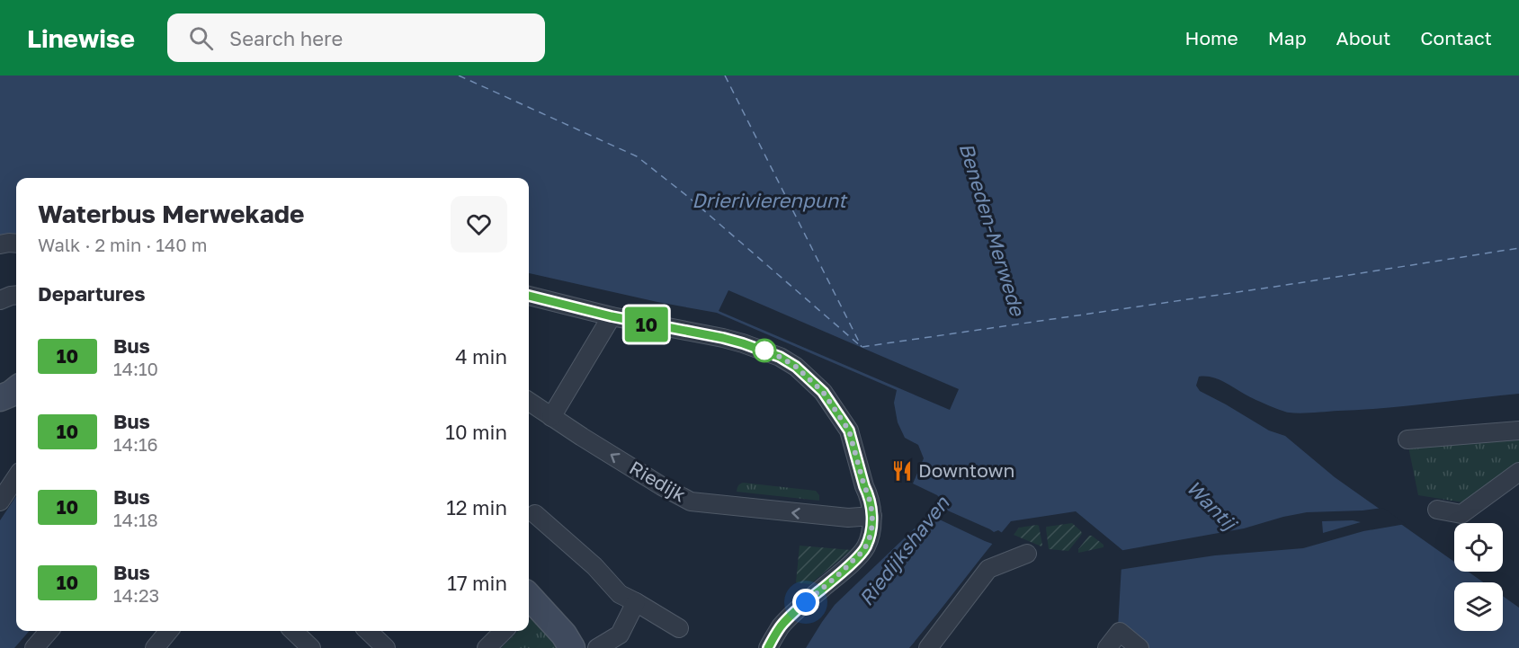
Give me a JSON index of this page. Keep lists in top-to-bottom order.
{
  "streets": {
    "street": ["Riedijk"]
  },
  "water": [
    "Drierivierenpunt",
    "Beneden-Merwede",
    "Wantij",
    "Riedijkshaven"
  ],
  "places": {
    "restaurant": ["Downtown"]
  },
  "lines": ["bus line 10"],
  "page": {
    "header": "Linewise",
    "search": "Search here",
    "nav": [
      "Home",
      "Map",
      "About",
      "Contact"
    ],
    "on_map": "10",
    "heading": [
      ["Waterbus Merwekade", "Walk · 2 min · 140 m"],
      "Departures"
    ],
    "list": [
      {
        "mark": "10",
        "name": "Bus",
        "note": "14:10",
        "value": "4 min"
      },
      {
        "mark": "10",
        "name": "Bus",
        "note": "14:16",
        "value": "10 min"
      },
      {
        "mark": "10",
        "name": "Bus",
        "note": "14:18",
        "value": "12 min"
      },
      {
        "mark": "10",
        "name": "Bus",
        "note": "14:23",
        "value": "17 min"
      }
    ]
  }
}
